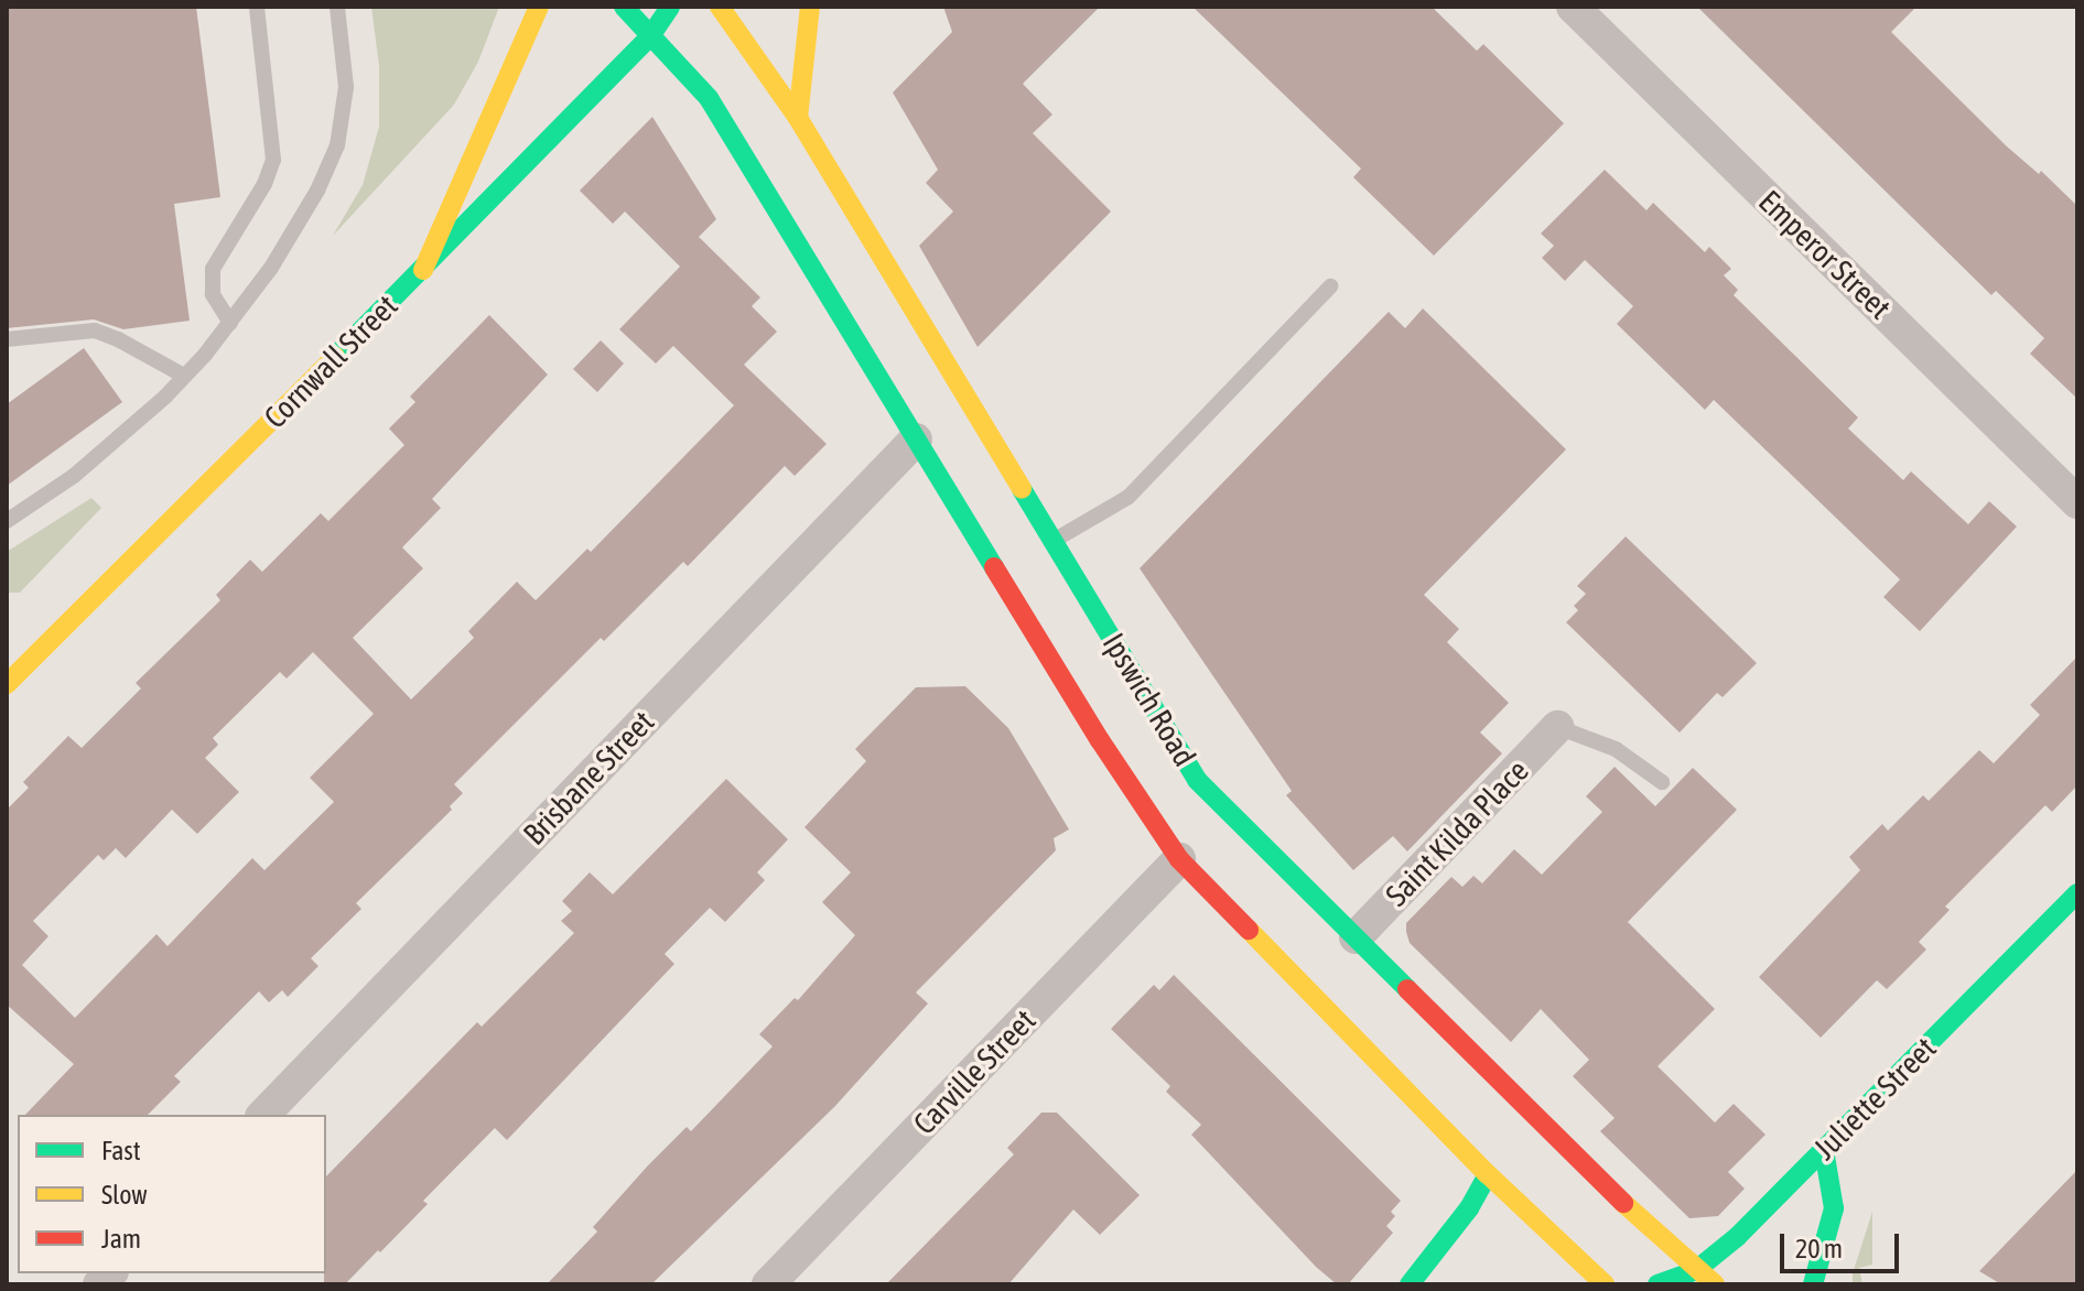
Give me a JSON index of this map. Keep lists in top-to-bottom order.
{
  "streets": {
    "main road": ["Cornwall Street", "Ipswich Road", "Juliette Street"],
    "street": [
      "Emperor Street",
      "Brisbane Street",
      "Saint Kilda Place",
      "Carville Street"
    ]
  },
  "crossings": [
    ["Cornwall Street", "Ipswich Road"],
    ["Ipswich Road", "Brisbane Street"],
    ["Ipswich Road", "Saint Kilda Place"],
    ["Ipswich Road", "Carville Street"],
    ["Ipswich Road", "Juliette Street"]
  ],
  "legend": ["Fast", "Slow", "Jam"],
  "scale_bar": "20 m"
}
